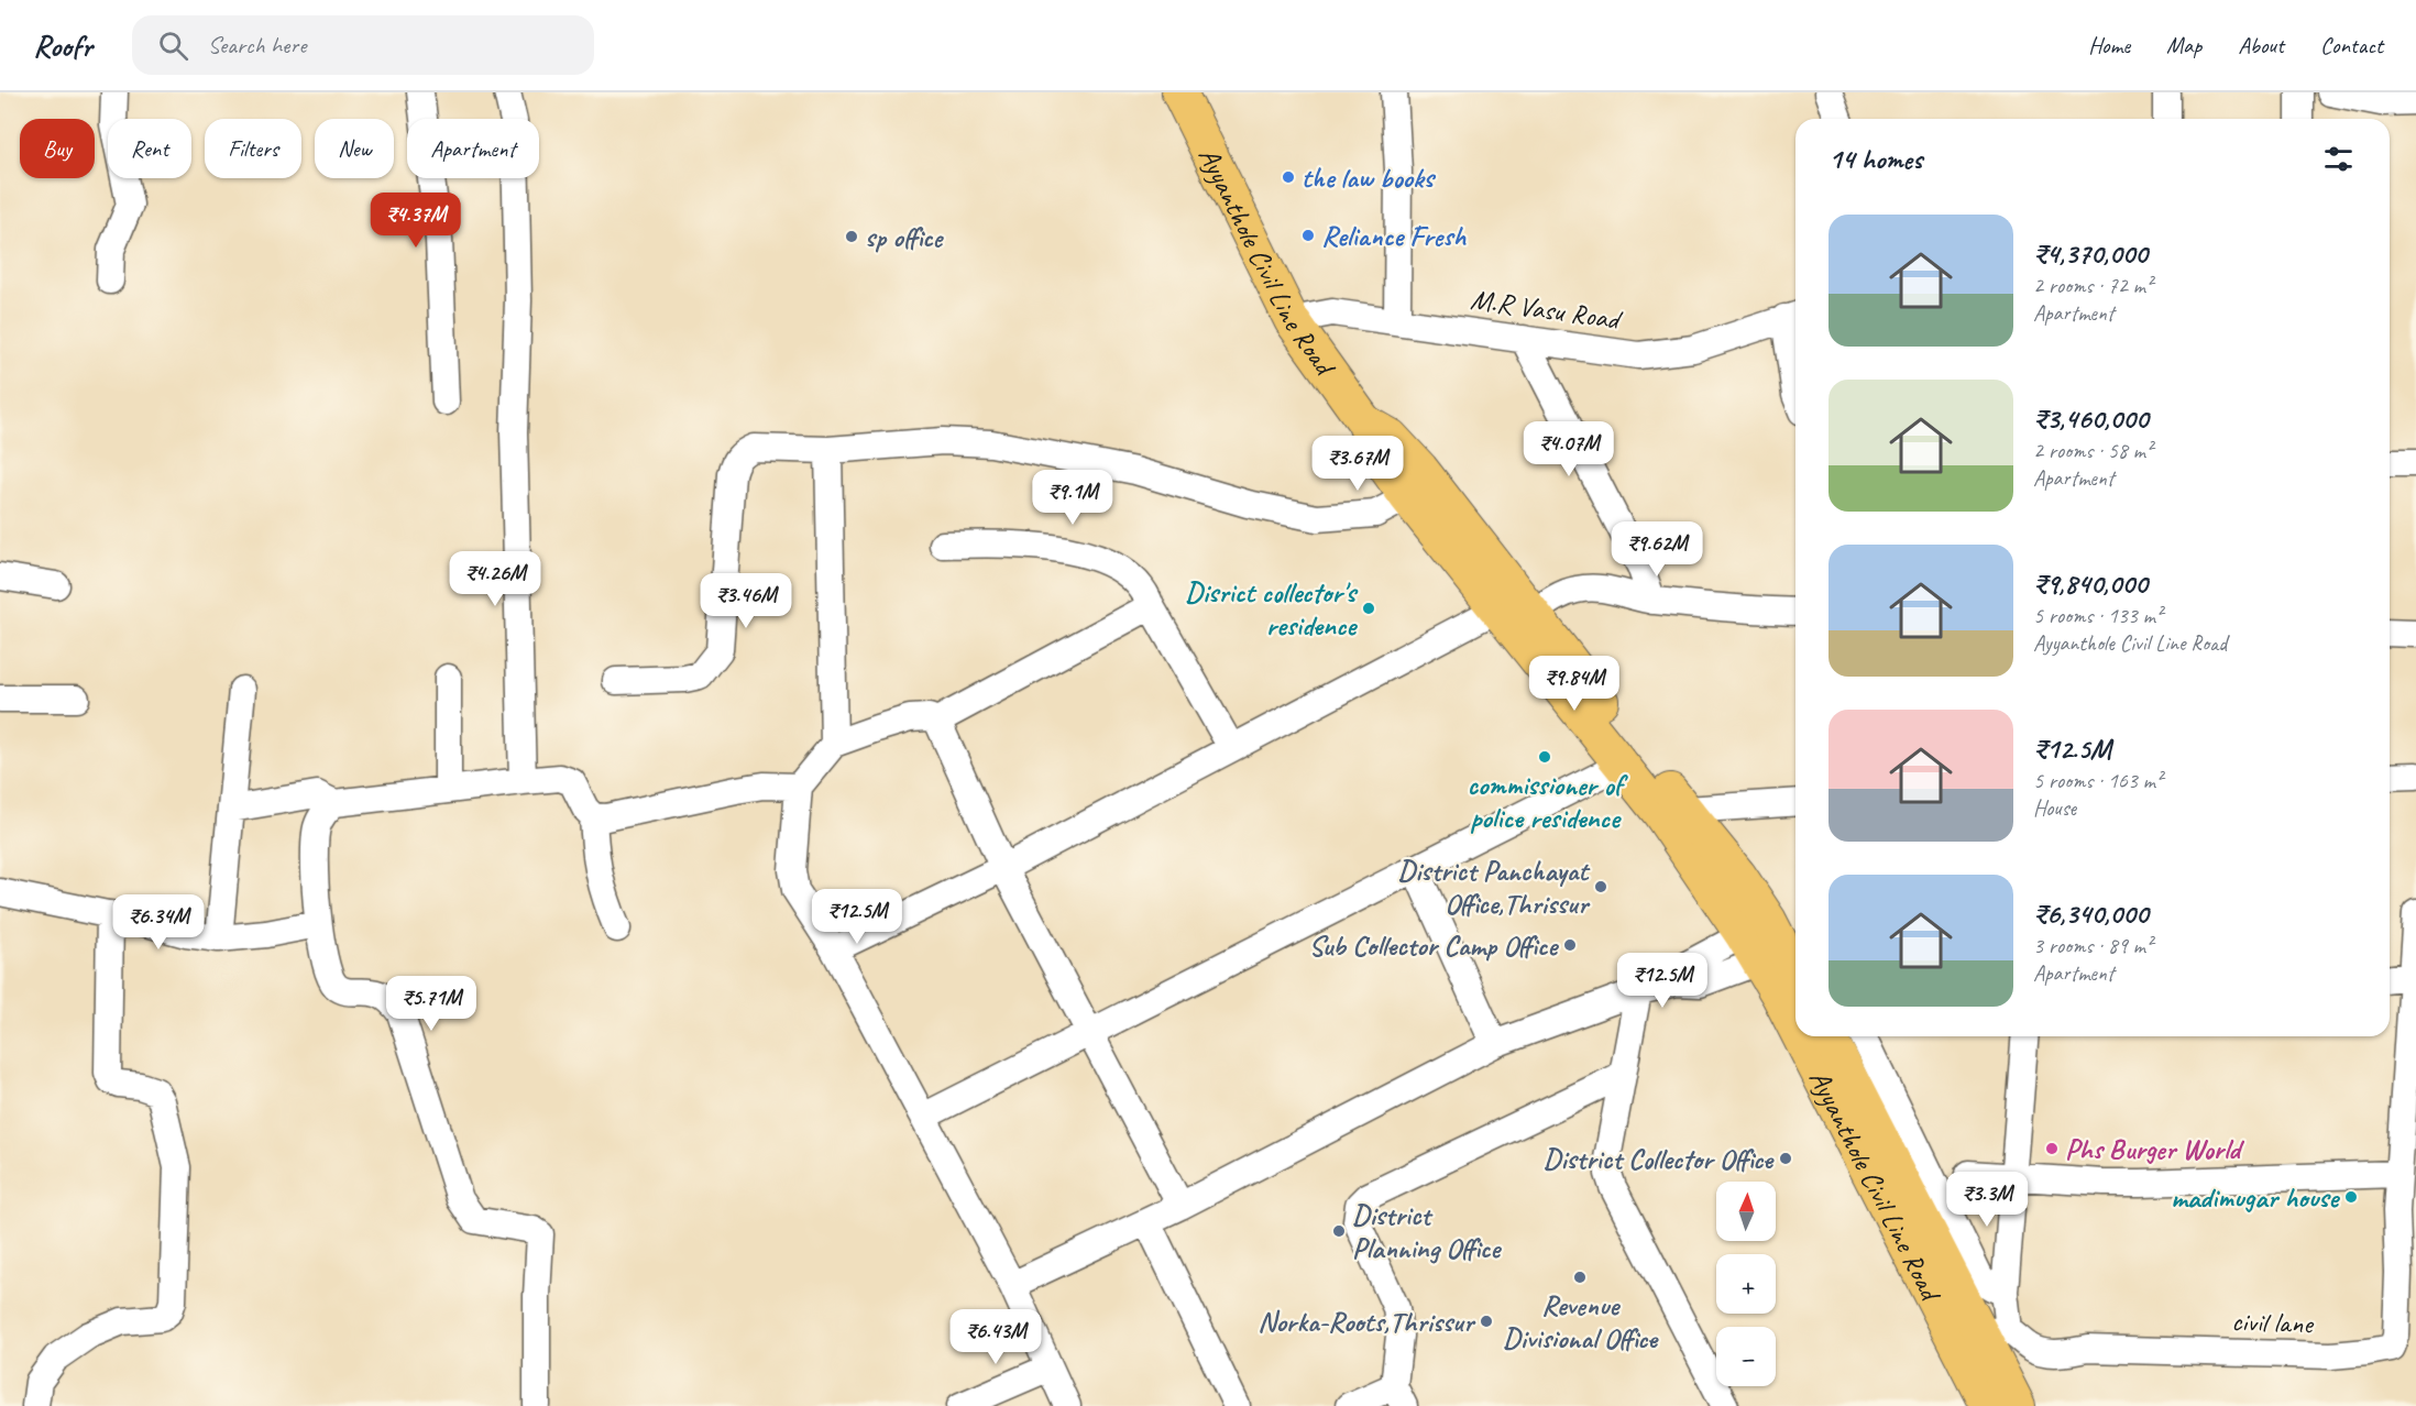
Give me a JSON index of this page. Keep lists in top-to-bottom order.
{
  "streets": {
    "main road": ["Ayyanthole Civil Line Road"],
    "street": ["M.R Vasu Road", "civil lane"]
  },
  "crossings": [
    ["Ayyanthole Civil Line Road", "M.R Vasu Road"],
    ["Ayyanthole Civil Line Road", "civil lane"]
  ],
  "places": [
    "the law books",
    "Reliance Fresh",
    "sp office",
    "Disrict collector's residence",
    "commissioner of police residence",
    "District Panchayat Office,Thrissur",
    "Sub Collector Camp Office",
    "Phs Burger World",
    "District Collector Office",
    "madimugar house",
    "District Planning Office",
    "Revenue Divisional Office",
    "Norka-Roots,Thrissur"
  ],
  "north": "top",
  "page": {
    "header": "Roofr",
    "search": "Search here",
    "nav": [
      "Home",
      "Map",
      "About",
      "Contact"
    ],
    "chip": [
      "Buy",
      "Rent",
      "Filters",
      "New",
      "Apartment"
    ],
    "heading": "14 homes",
    "price": [
      "₹4.37M",
      "₹4.07M",
      "₹3.67M",
      "₹9.1M",
      "₹9.62M",
      "₹4.26M",
      "₹3.46M",
      "₹9.84M",
      "₹12.5M",
      "₹6.34M",
      "₹12.5M",
      "₹5.71M",
      "₹3.3M",
      "₹6.43M"
    ],
    "list": [
      {
        "name": "₹4,370,000",
        "note": "2 rooms · 72 m² · Apartment"
      },
      {
        "name": "₹3,460,000",
        "note": "2 rooms · 58 m² · Apartment"
      },
      {
        "name": "₹9,840,000",
        "note": "5 rooms · 133 m² · Ayyanthole Civil Line Road"
      },
      {
        "name": "₹12.5M",
        "note": "5 rooms · 163 m² · House"
      },
      {
        "name": "₹6,340,000",
        "note": "3 rooms · 89 m² · Apartment"
      }
    ],
    "map_buttons": ["+", "−"]
  }
}
